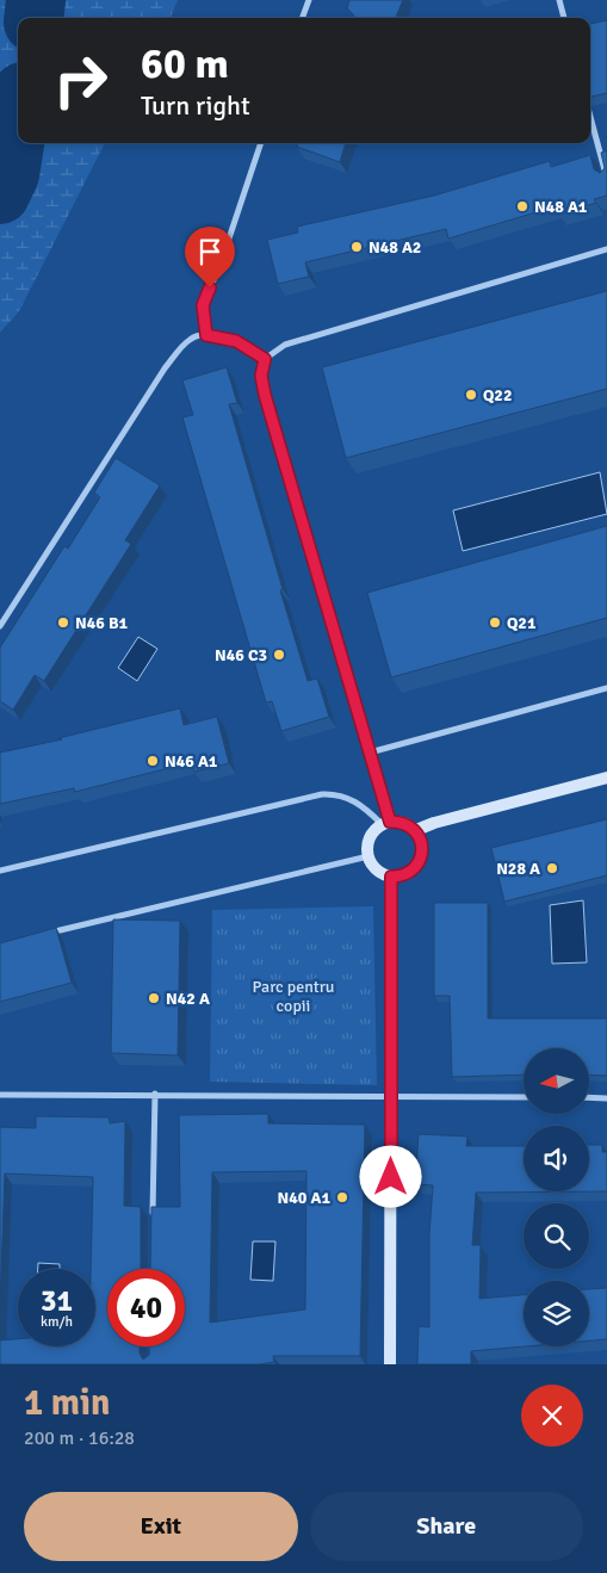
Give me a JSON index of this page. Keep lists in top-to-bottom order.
{
  "parks": ["Parc pentru copii"],
  "places": [
    "N48 A1",
    "N48 A2",
    "Q22",
    "N46 B1",
    "Q21",
    "N46 C3",
    "N46 A1",
    "N28 A",
    "N42 A",
    "N40 A1"
  ],
  "north": "left",
  "page": {
    "turn": ["60 m", "Turn right"],
    "speed": "31 km/h",
    "limit": "40",
    "heading": ["1 min", "200 m · 16:28"],
    "buttons": ["Exit", "Share"]
  }
}
